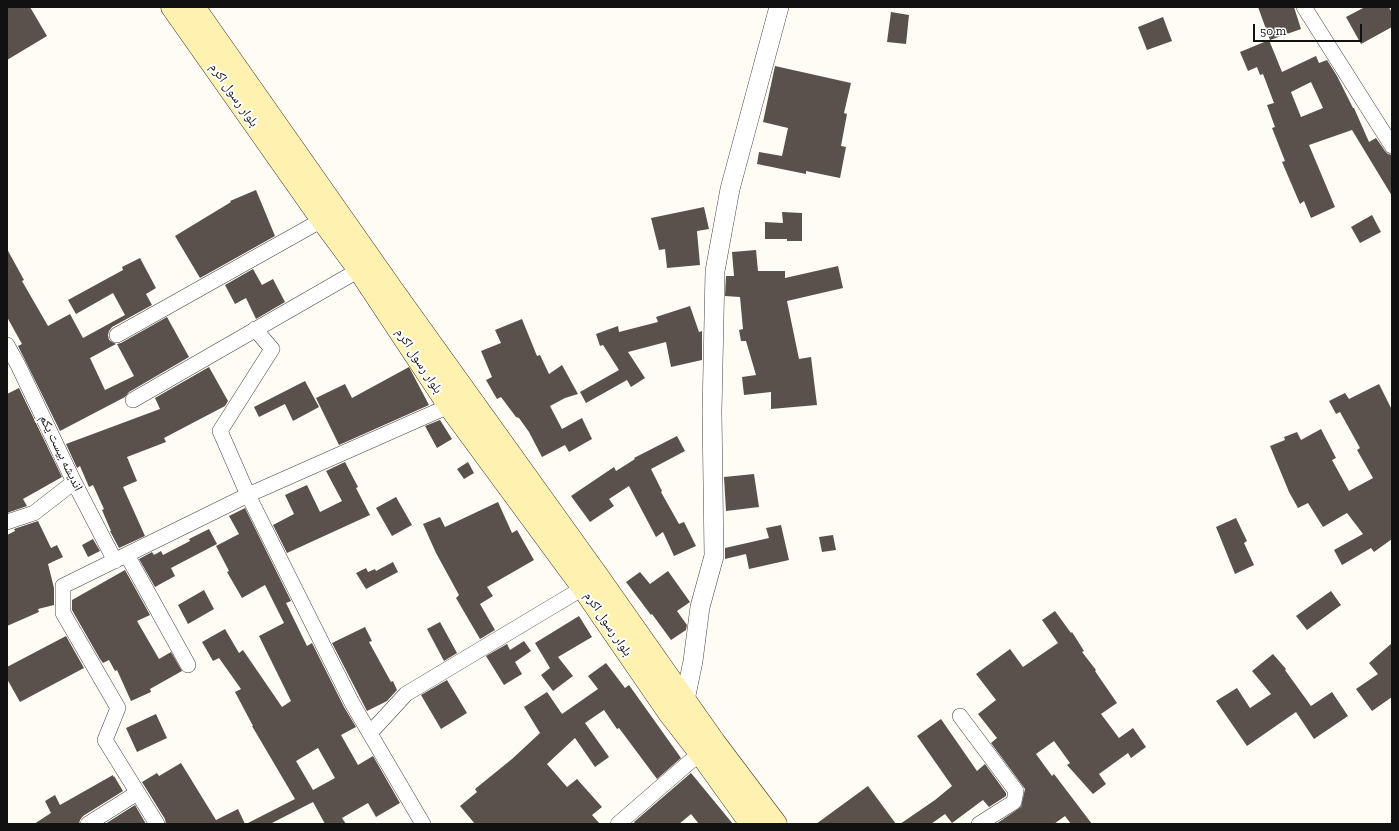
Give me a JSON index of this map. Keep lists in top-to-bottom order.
{
  "streets": {
    "main road": ["بلوار رسول اکرم"],
    "street": ["اندیشه بیست یکم"]
  },
  "scale_bar": "50 m"
}
